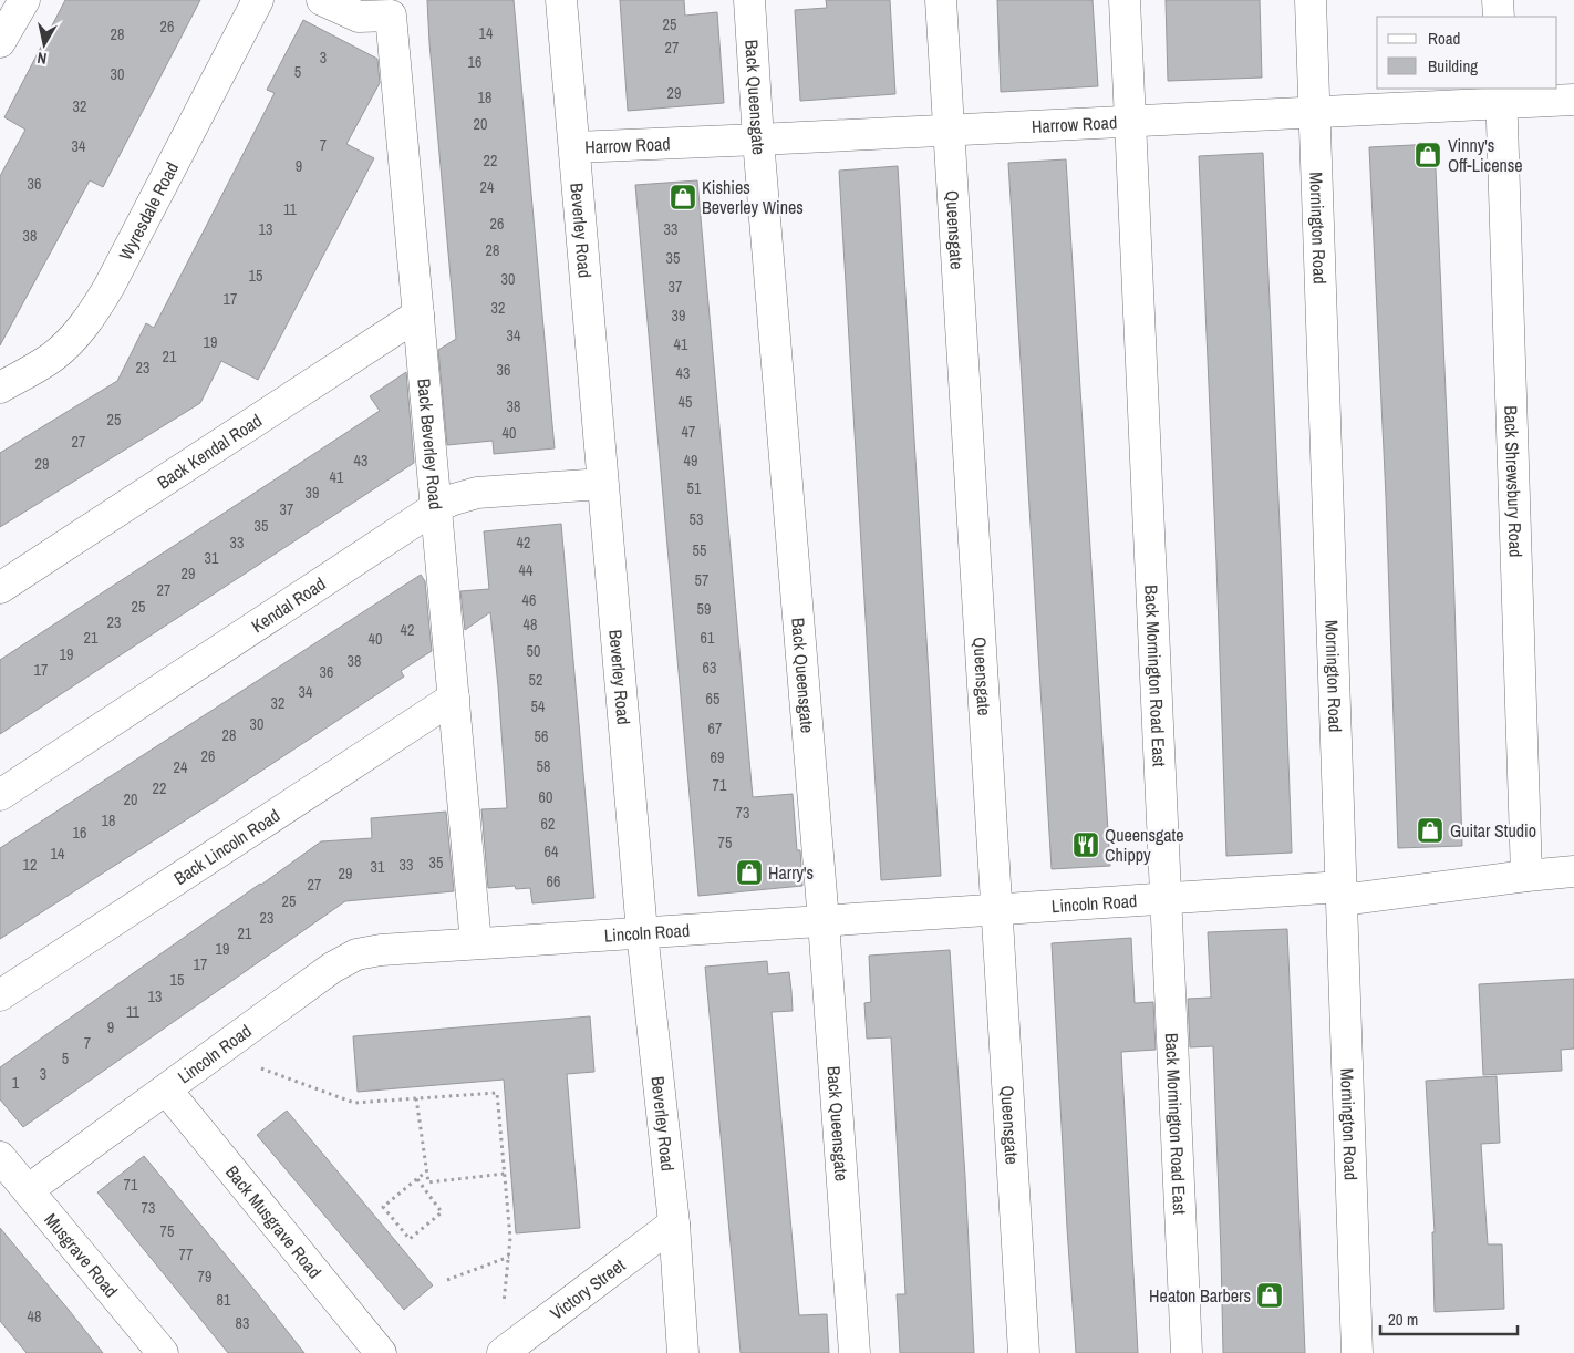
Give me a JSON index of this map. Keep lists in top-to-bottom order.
{
  "streets": {
    "street": [
      "Back Queensgate",
      "Harrow Road",
      "Wyresdale Road",
      "Mornington Road",
      "Queensgate",
      "Beverley Road",
      "Back Beverley Road",
      "Back Kendal Road",
      "Back Shrewsbury Road",
      "Kendal Road",
      "Back Mornington Road East",
      "Back Lincoln Road",
      "Lincoln Road",
      "Back Musgrave Road",
      "Musgrave Road",
      "Victory Street"
    ]
  },
  "crossings": [
    ["Back Queensgate", "Harrow Road"],
    ["Back Queensgate", "Lincoln Road"],
    ["Harrow Road", "Mornington Road"],
    ["Harrow Road", "Queensgate"],
    ["Harrow Road", "Beverley Road"],
    ["Harrow Road", "Back Shrewsbury Road"],
    ["Harrow Road", "Back Mornington Road East"],
    ["Mornington Road", "Lincoln Road"],
    ["Queensgate", "Lincoln Road"],
    ["Beverley Road", "Kendal Road"],
    ["Beverley Road", "Lincoln Road"],
    ["Beverley Road", "Victory Street"],
    ["Back Beverley Road", "Back Kendal Road"],
    ["Back Beverley Road", "Kendal Road"],
    ["Back Beverley Road", "Back Lincoln Road"],
    ["Back Beverley Road", "Lincoln Road"],
    ["Back Shrewsbury Road", "Lincoln Road"],
    ["Back Mornington Road East", "Lincoln Road"],
    ["Lincoln Road", "Back Musgrave Road"],
    ["Lincoln Road", "Musgrave Road"]
  ],
  "places": {
    "shop": [
      "Vinny's Off-License",
      "Kishies Beverley Wines",
      "Guitar Studio",
      "Harry's",
      "Heaton Barbers"
    ],
    "restaurant": ["Queensgate Chippy"]
  },
  "house_numbers": [
    "25",
    "26",
    "14",
    "28",
    "27",
    "3",
    "16",
    "5",
    "30",
    "29",
    "18",
    "32",
    "20",
    "7",
    "34",
    "22",
    "9",
    "36",
    "24",
    "11",
    "26",
    "13",
    "33",
    "38",
    "28",
    "35",
    "15",
    "30",
    "37",
    "17",
    "32",
    "39",
    "34",
    "19",
    "41",
    "21",
    "23",
    "36",
    "43",
    "45",
    "38",
    "25",
    "47",
    "40",
    "27",
    "43",
    "49",
    "29",
    "41",
    "51",
    "39",
    "37",
    "53",
    "35",
    "33",
    "42",
    "55",
    "31",
    "44",
    "29",
    "57",
    "27",
    "46",
    "25",
    "59",
    "23",
    "48",
    "42",
    "21",
    "61",
    "40",
    "50",
    "19",
    "38",
    "63",
    "17",
    "36",
    "52",
    "34",
    "65",
    "32",
    "54",
    "30",
    "67",
    "28",
    "56",
    "26",
    "69",
    "58",
    "24",
    "71",
    "22",
    "60",
    "20",
    "73",
    "18",
    "62",
    "16",
    "75",
    "64",
    "14",
    "35",
    "12",
    "33",
    "31",
    "29",
    "66",
    "27",
    "25",
    "23",
    "21",
    "19",
    "17",
    "15",
    "13",
    "11",
    "9",
    "7",
    "5",
    "3",
    "1",
    "71",
    "73",
    "75",
    "77",
    "79",
    "81",
    "48",
    "83"
  ],
  "legend": ["Road", "Building"],
  "scale_bar": "20 m",
  "north": "bottom"
}
